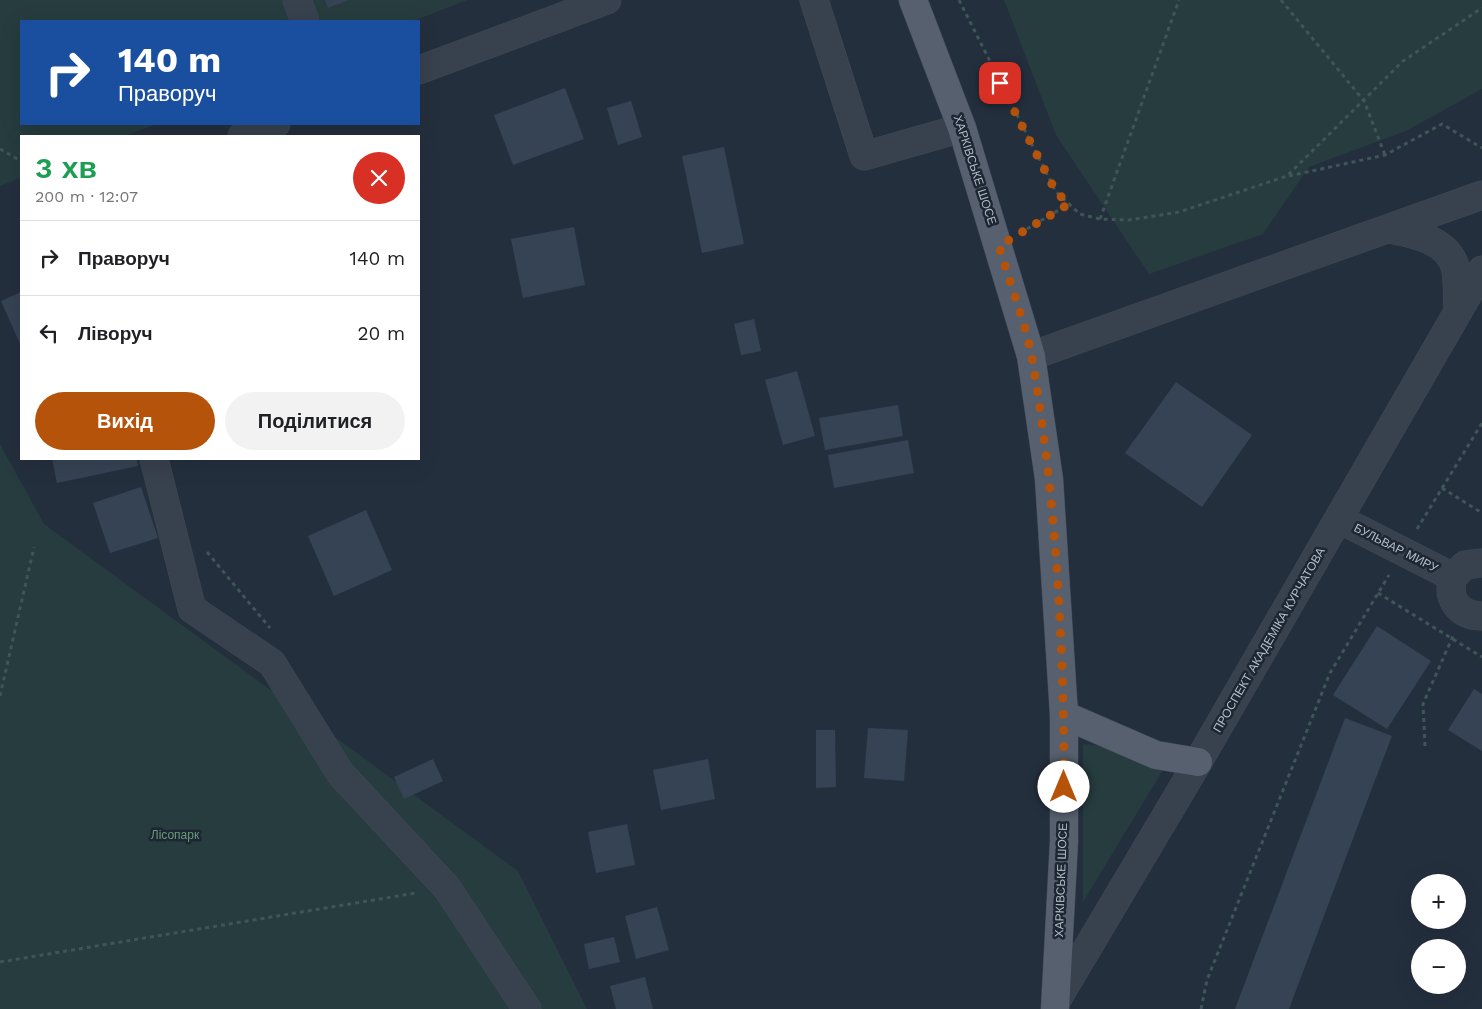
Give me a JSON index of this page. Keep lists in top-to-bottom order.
{
  "streets": {
    "main road": ["ХАРКІВСЬКЕ ШОСЕ"],
    "street": ["БУЛЬВАР МИРУ", "ПРОСПЕКТ АКАДЕМІКА КУРЧАТОВА"]
  },
  "crossings": [
    ["ХАРКІВСЬКЕ ШОСЕ", "ПРОСПЕКТ АКАДЕМІКА КУРЧАТОВА"],
    ["БУЛЬВАР МИРУ", "ПРОСПЕКТ АКАДЕМІКА КУРЧАТОВА"]
  ],
  "parks": ["Лісопарк"],
  "page": {
    "turn": ["140 m", "Праворуч"],
    "heading": ["3 хв", "200 m · 12:07"],
    "list": [
      {
        "name": "Праворуч",
        "value": "140 m"
      },
      {
        "name": "Ліворуч",
        "value": "20 m"
      }
    ],
    "buttons": ["Вихід", "Поділитися"],
    "map_buttons": ["+", "−"]
  }
}
